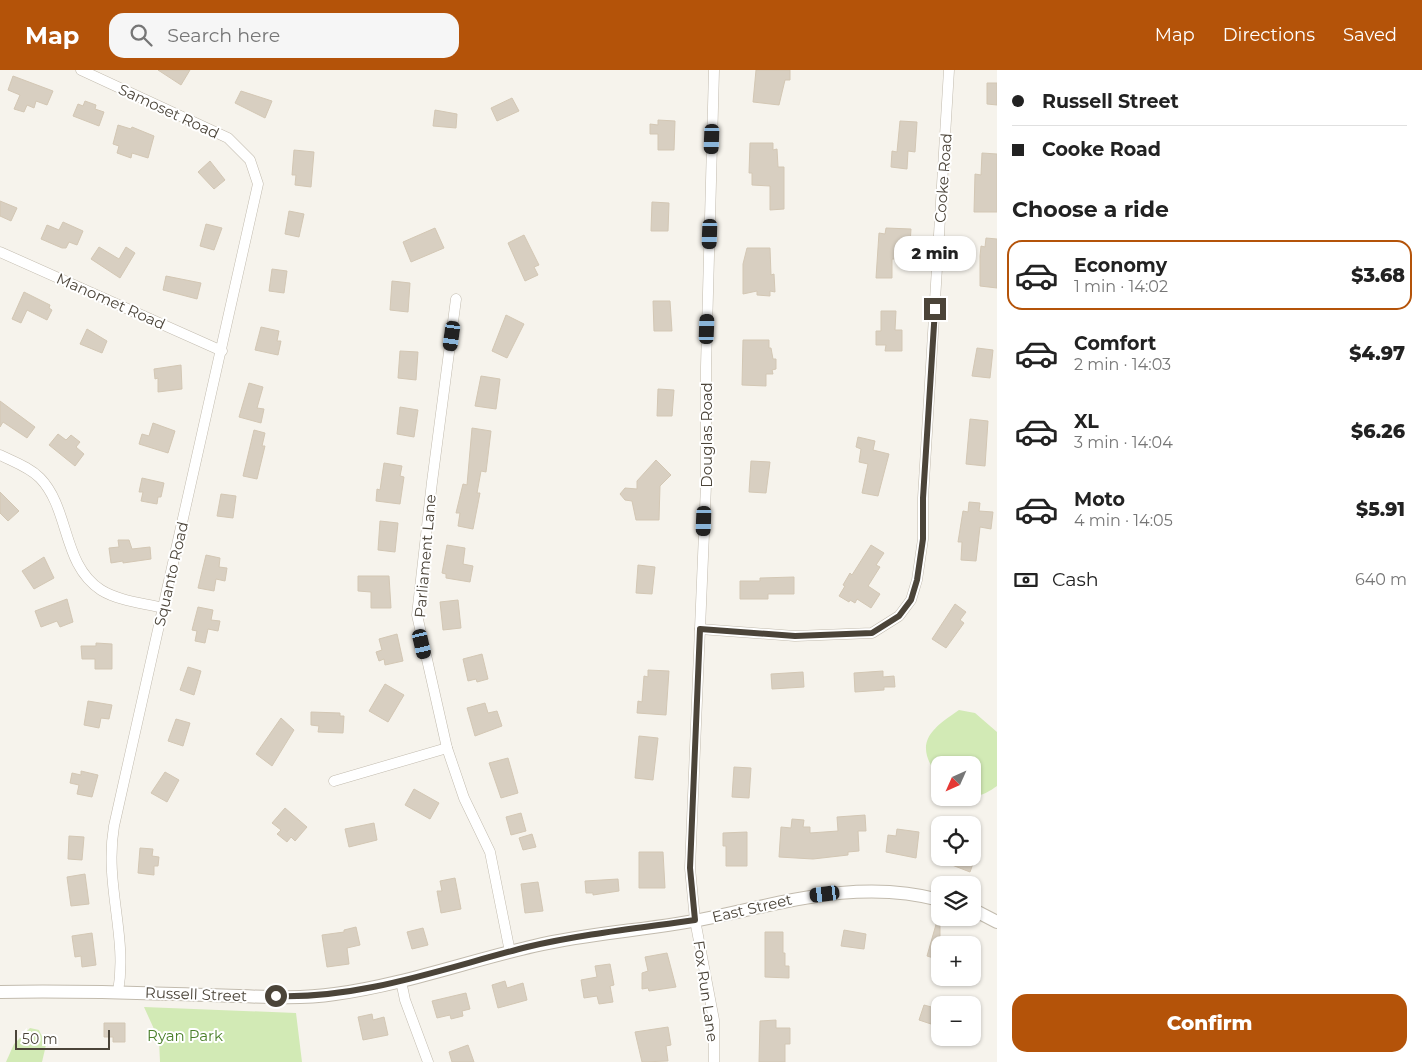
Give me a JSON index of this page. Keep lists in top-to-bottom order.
{
  "streets": {
    "street": [
      "Samoset Road",
      "Cooke Road",
      "Manomet Road",
      "Douglas Road",
      "Parliament Lane",
      "Squanto Road",
      "East Street",
      "Fox Run Lane",
      "Russell Street"
    ]
  },
  "crossings": [
    ["Samoset Road", "Squanto Road"],
    ["Cooke Road", "Douglas Road"],
    ["Manomet Road", "Squanto Road"],
    ["Douglas Road", "East Street"],
    ["Douglas Road", "Fox Run Lane"],
    ["Parliament Lane", "Russell Street"],
    ["Squanto Road", "Russell Street"],
    ["East Street", "Fox Run Lane"],
    ["East Street", "Russell Street"]
  ],
  "parks": ["Ryan Park"],
  "scale_bar": "50 m",
  "north": "bottom left",
  "page": {
    "header": "Map",
    "search": "Search here",
    "nav": ["Map", "Directions", "Saved"],
    "banner": ["Russell Street", "Cooke Road"],
    "heading": "Choose a ride",
    "bubble": "2 min",
    "list": [
      {
        "name": "Economy",
        "note": "1 min · 14:02",
        "value": "$3.68"
      },
      {
        "name": "Comfort",
        "note": "2 min · 14:03",
        "value": "$4.97"
      },
      {
        "name": "XL",
        "note": "3 min · 14:04",
        "value": "$6.26"
      },
      {
        "name": "Moto",
        "note": "4 min · 14:05",
        "value": "$5.91"
      }
    ],
    "pay": ["Cash", "640 m"],
    "map_buttons": ["+", "−"],
    "buttons": "Confirm",
    "scale": "50 m"
  }
}
